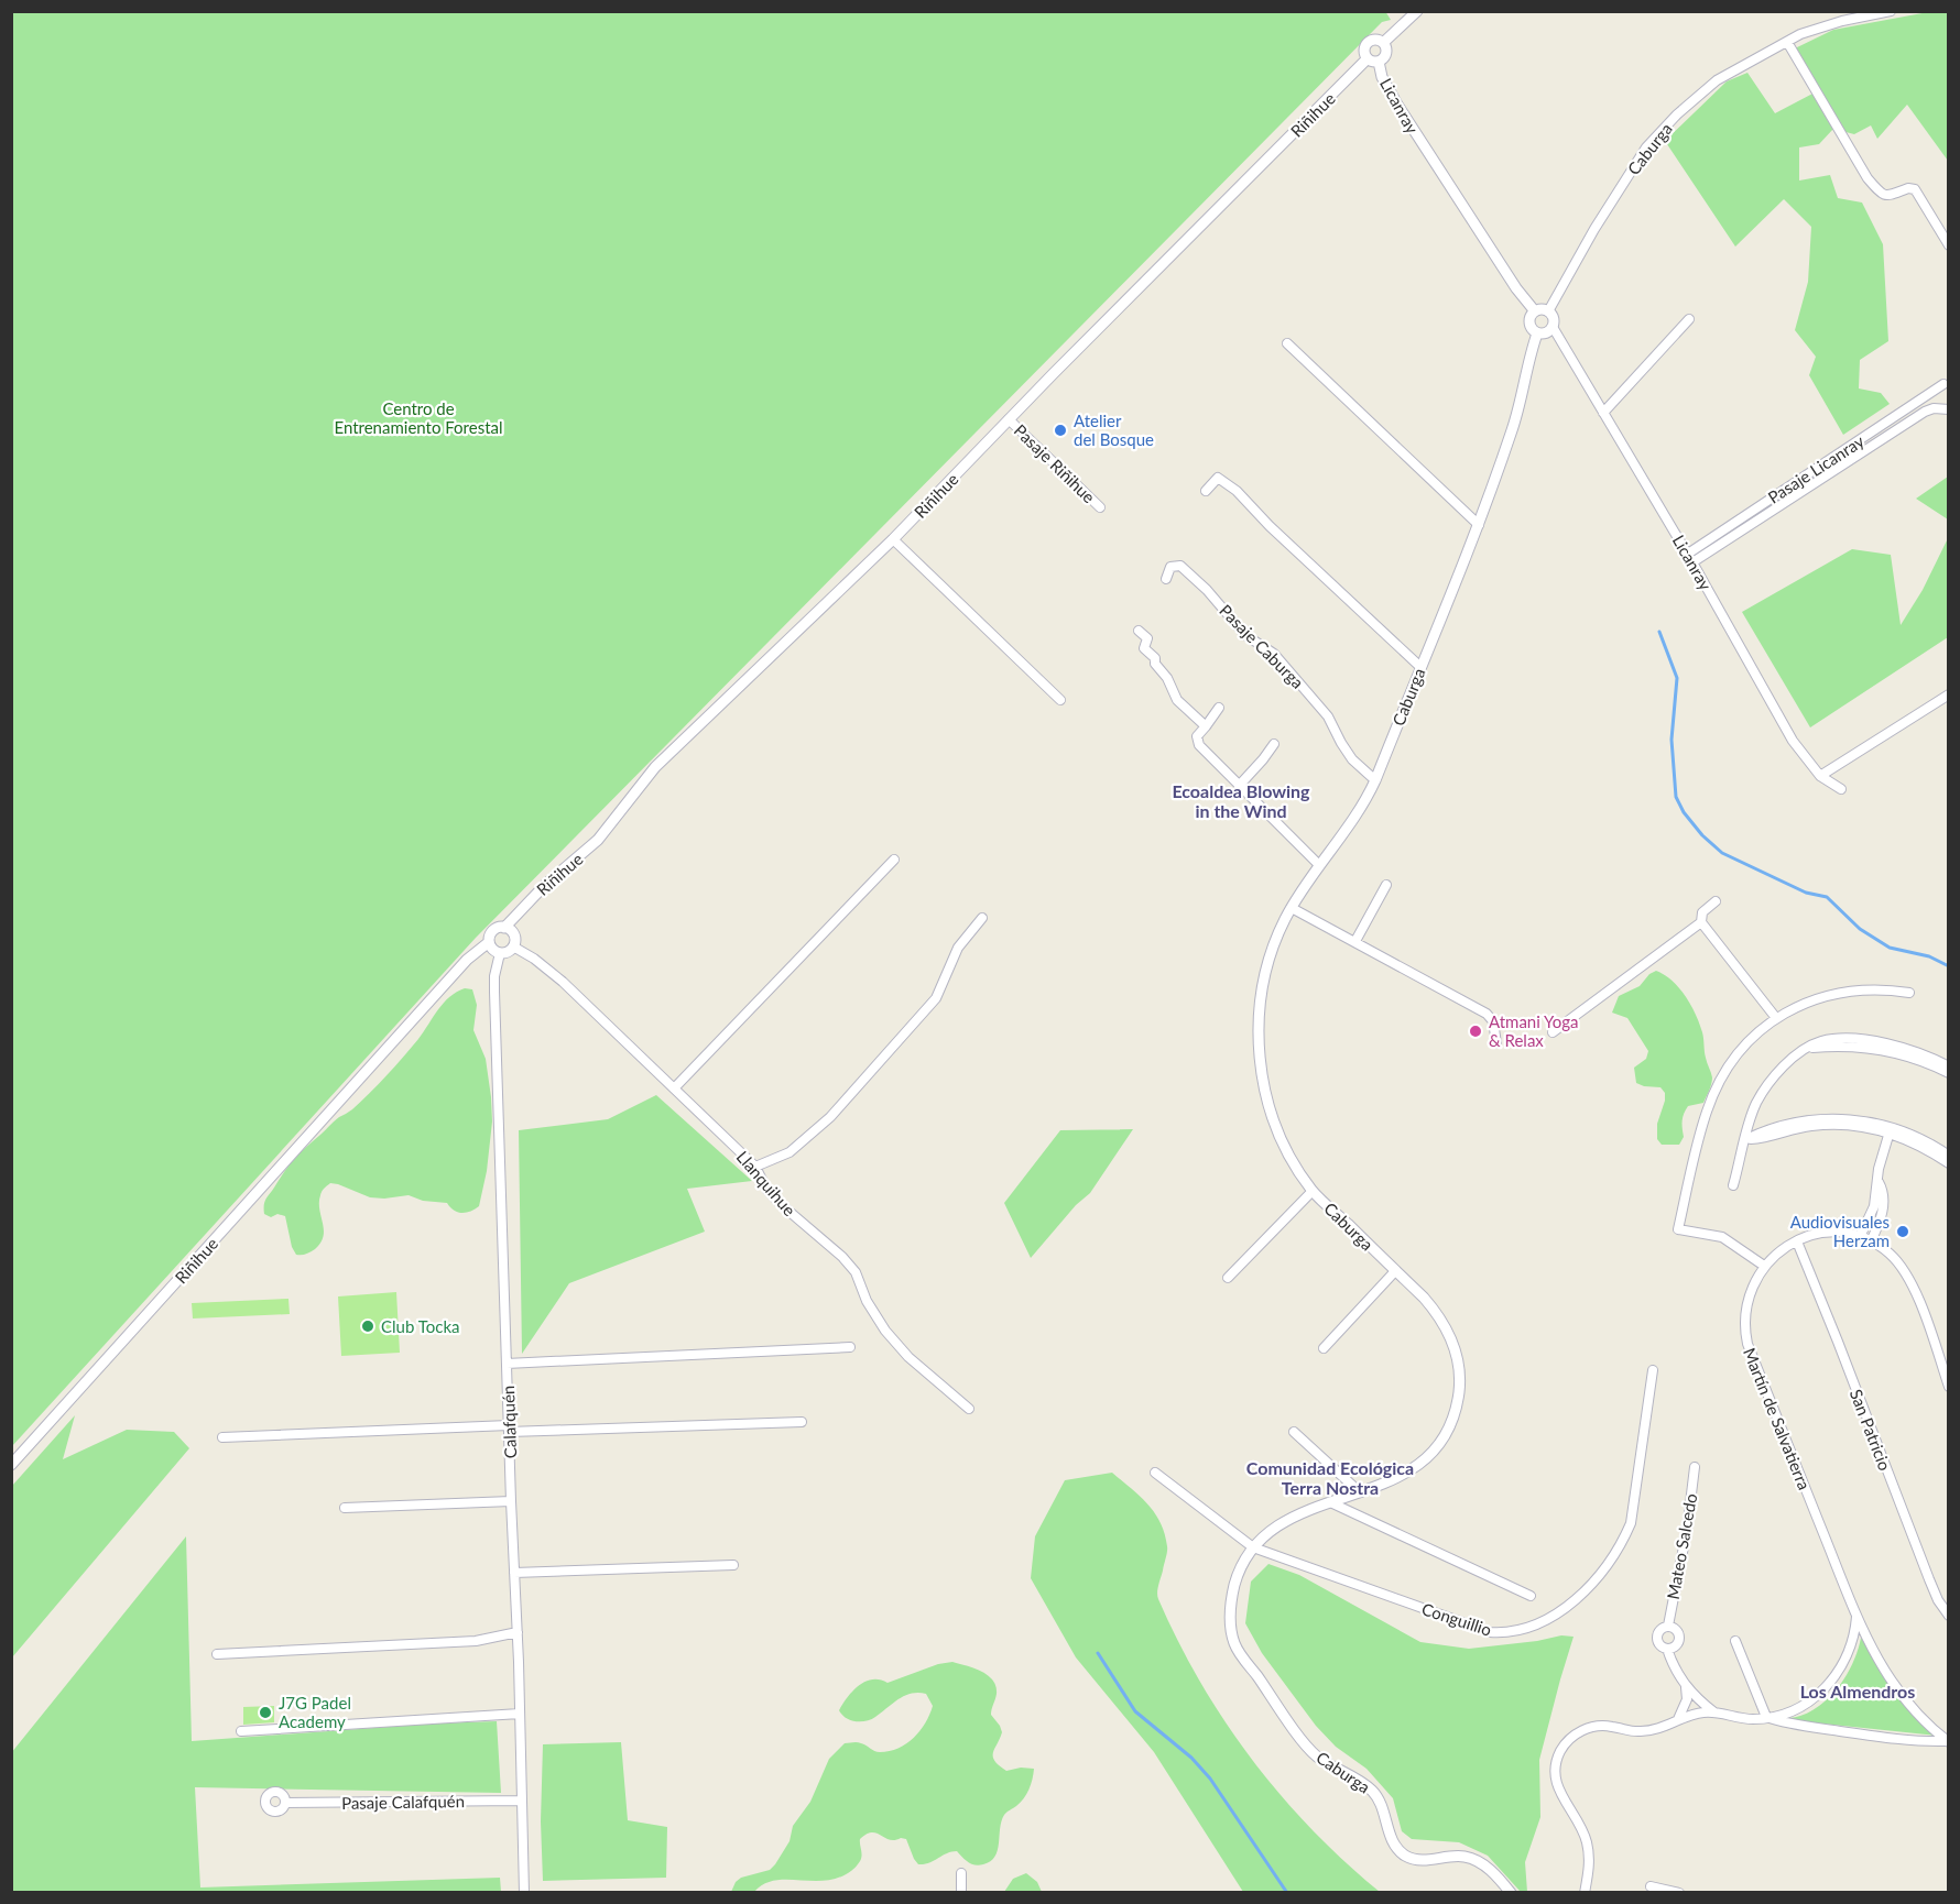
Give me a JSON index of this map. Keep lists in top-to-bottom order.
{
  "streets": {
    "street": [
      "Licanray",
      "Riñihue",
      "Caburga",
      "Pasaje Riñihue",
      "Pasaje Licanray",
      "Pasaje Caburga",
      "Llanquihue",
      "Martín de Salvatierra",
      "Calafquén",
      "San Patricio",
      "Mateo Salcedo",
      "Conguillio",
      "Pasaje Calafquén"
    ]
  },
  "crossings": [
    ["Licanray", "Riñihue"],
    ["Licanray", "Caburga"],
    ["Licanray", "Pasaje Licanray"],
    ["Riñihue", "Pasaje Riñihue"],
    ["Riñihue", "Llanquihue"],
    ["Riñihue", "Calafquén"],
    ["Caburga", "Pasaje Caburga"],
    ["Caburga", "Conguillio"],
    ["Llanquihue", "Calafquén"],
    ["Martín de Salvatierra", "San Patricio"],
    ["Martín de Salvatierra", "Mateo Salcedo"],
    ["Calafquén", "Pasaje Calafquén"]
  ],
  "districts": ["Ecoaldea Blowing in the Wind", "Comunidad Ecológica Terra Nostra", "Los Almendros"],
  "parks": ["Centro de Entrenamiento Forestal"],
  "places": [
    "Atelier del Bosque",
    "Atmani Yoga & Relax",
    "Audiovisuales Herzam",
    "Club Tocka",
    "J7G Padel Academy"
  ]
}
